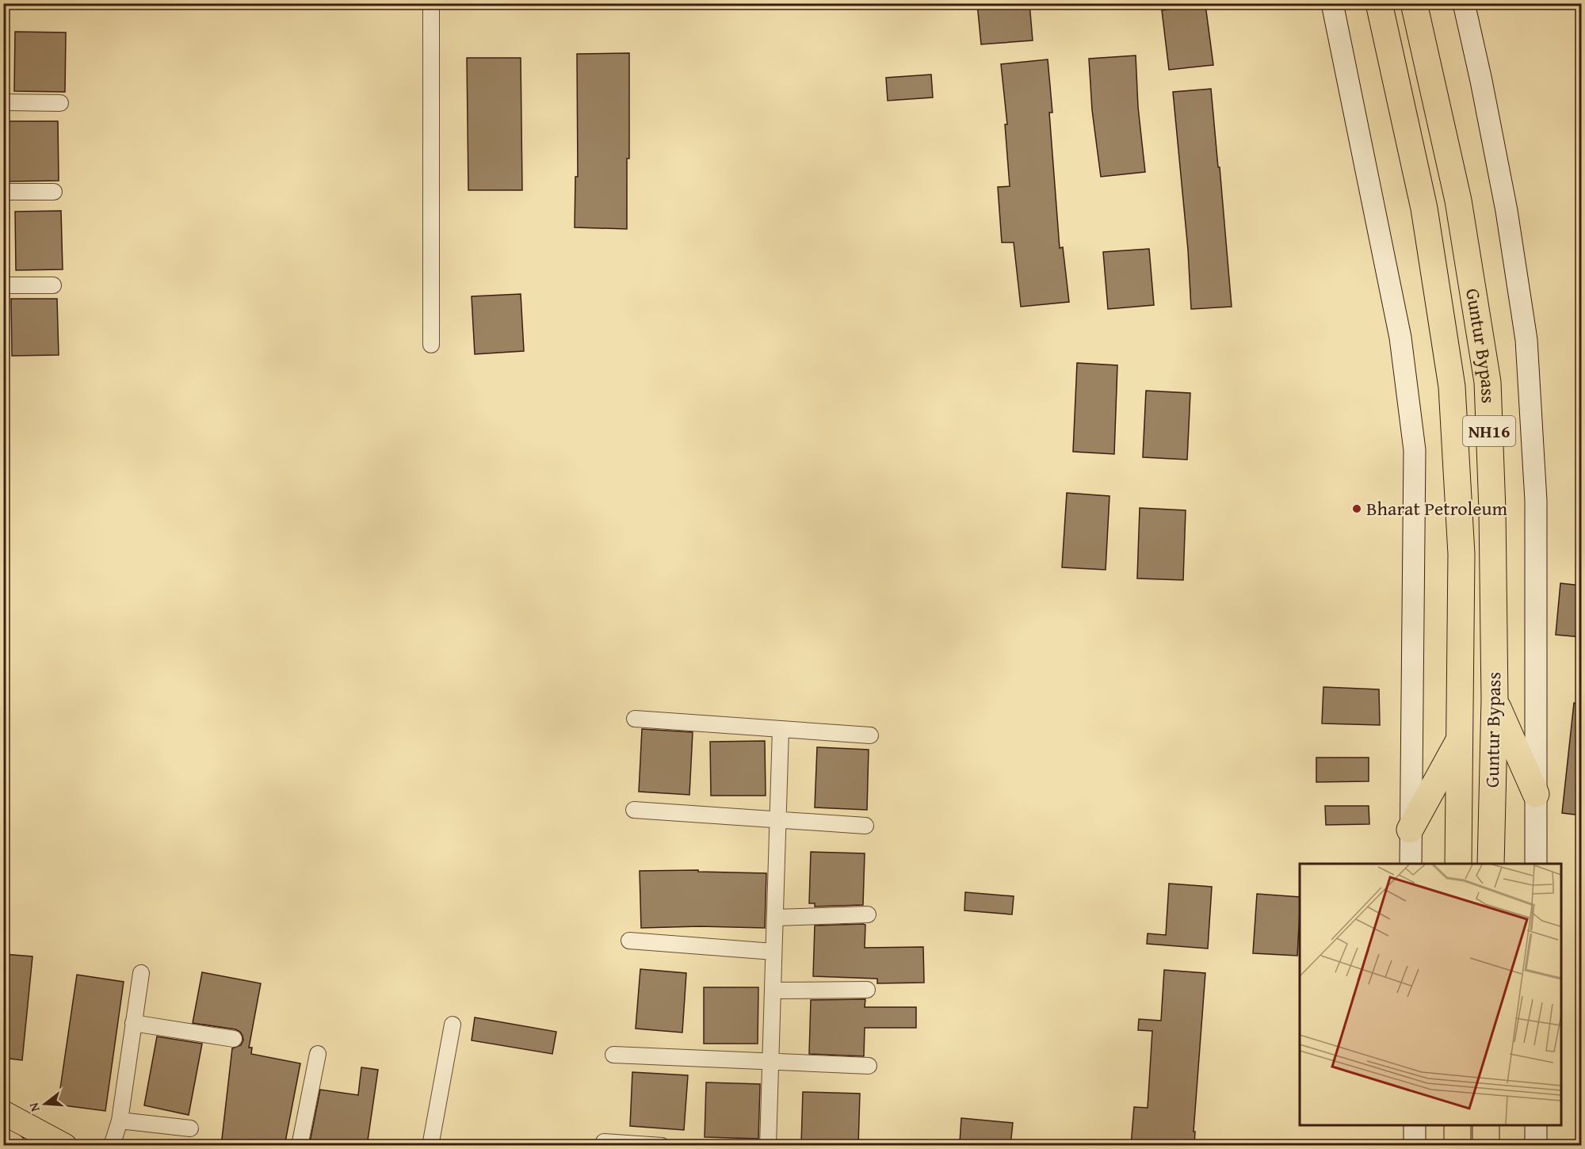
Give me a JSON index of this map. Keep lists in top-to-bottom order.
{
  "streets": {
    "highway": ["Guntur Bypass", "NH16"]
  },
  "places": ["Bharat Petroleum"],
  "north": "left"
}
